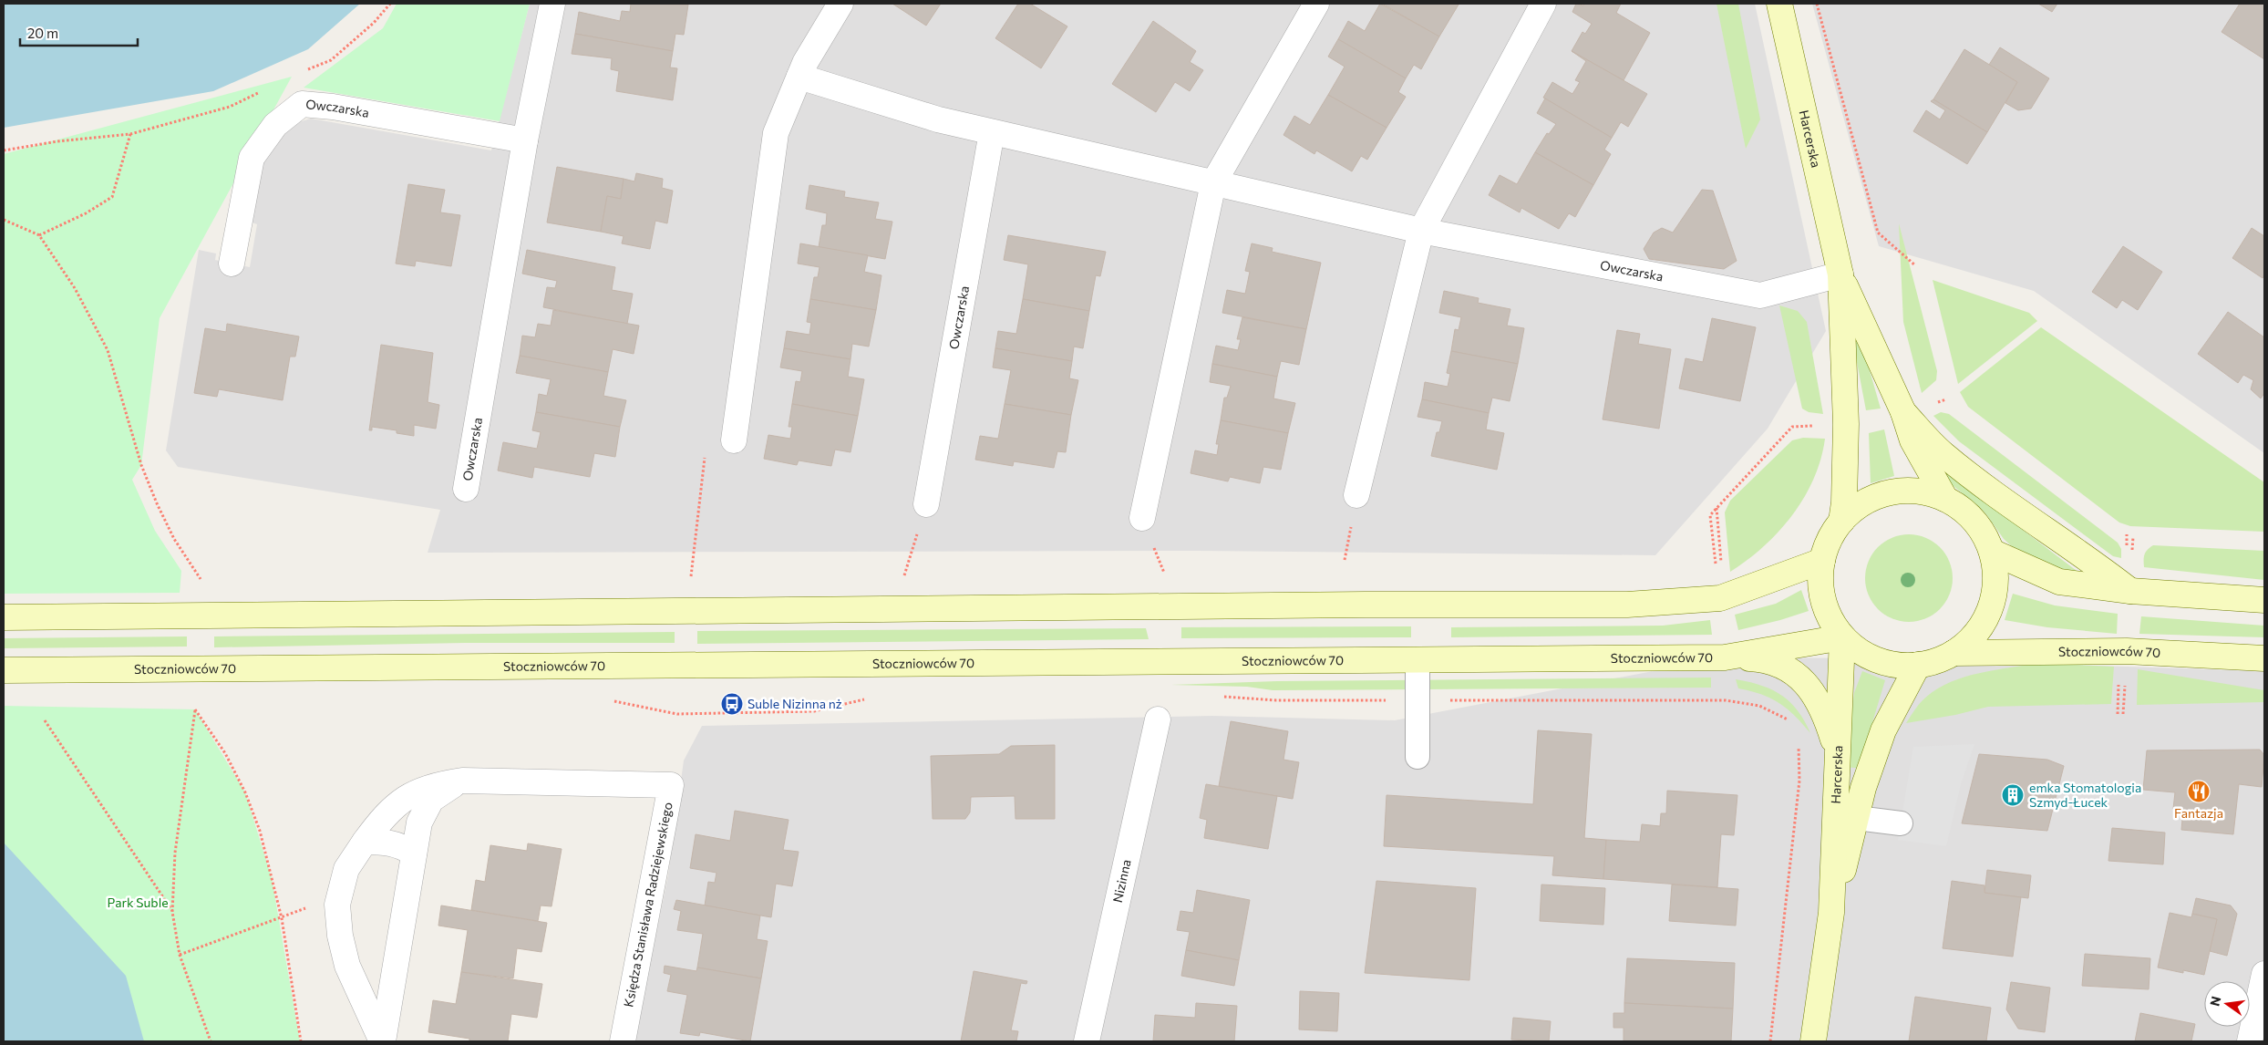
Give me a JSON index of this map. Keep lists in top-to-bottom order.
{
  "streets": {
    "street": [
      "Owczarska",
      "Harcerska",
      "Stoczniowców 70",
      "Nizinna",
      "Księdza Stanisława Radziejewskiego"
    ]
  },
  "crossings": [
    ["Owczarska", "Harcerska"],
    ["Harcerska", "Stoczniowców 70"]
  ],
  "parks": ["Park Suble"],
  "places": {
    "bus stop": ["Suble Nizinna nż"],
    "restaurant": ["Fantazja"],
    "building": ["emka Stomatologia Szmyd-Łucek"]
  },
  "scale_bar": "20 m",
  "north": "left"
}
